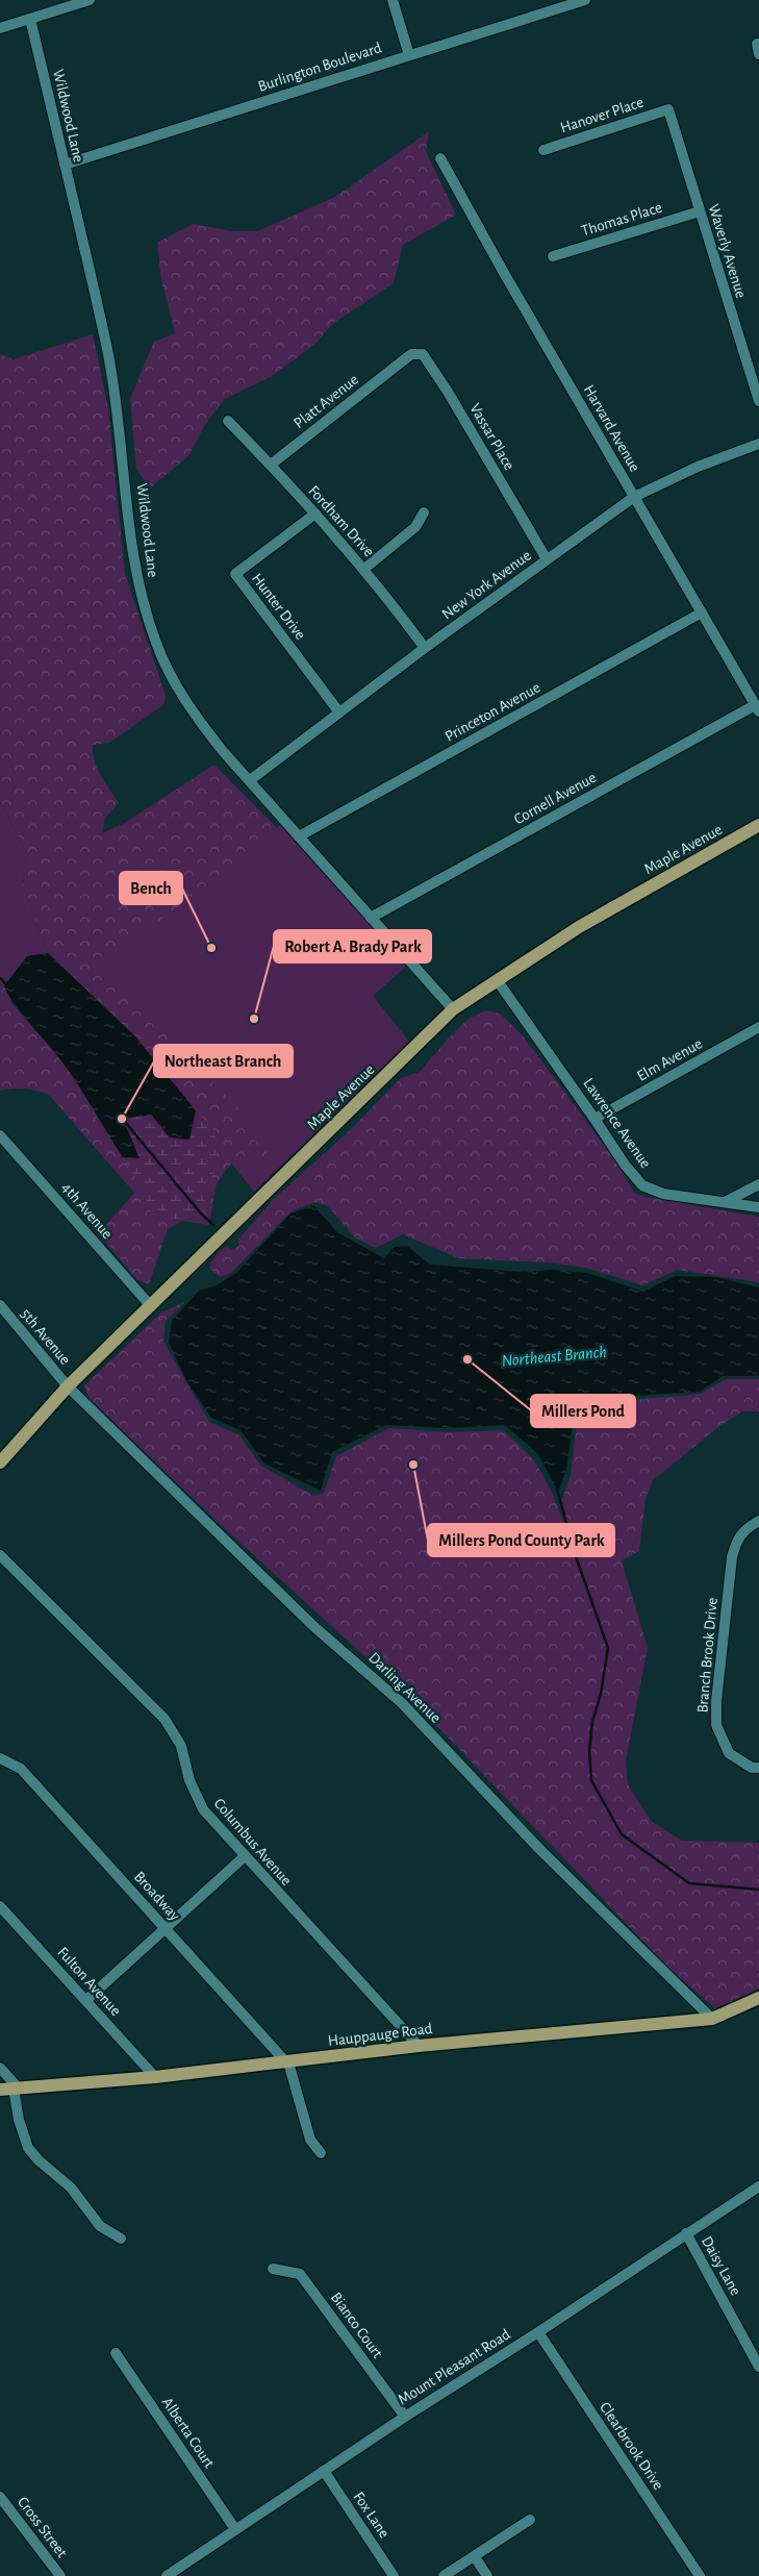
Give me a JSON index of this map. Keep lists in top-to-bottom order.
{
  "streets": {
    "main road": ["Maple Avenue", "Hauppauge Road"],
    "street": [
      "Burlington Boulevard",
      "Hanover Place",
      "Wildwood Lane",
      "Thomas Place",
      "Waverly Avenue",
      "Platt Avenue",
      "Harvard Avenue",
      "Vassar Place",
      "Fordham Drive",
      "New York Avenue",
      "Hunter Drive",
      "Princeton Avenue",
      "Cornell Avenue",
      "Elm Avenue",
      "Lawrence Avenue",
      "4th Avenue",
      "5th Avenue",
      "Branch Brook Drive",
      "Darling Avenue",
      "Columbus Avenue",
      "Broadway",
      "Fulton Avenue",
      "Daisy Lane",
      "Bianco Court",
      "Mount Pleasant Road",
      "Alberta Court",
      "Clearbrook Drive",
      "Fox Lane",
      "Cross Street"
    ]
  },
  "crossings": [
    ["Burlington Boulevard", "Wildwood Lane"],
    ["Hanover Place", "Waverly Avenue"],
    ["Wildwood Lane", "New York Avenue"],
    ["Wildwood Lane", "Princeton Avenue"],
    ["Wildwood Lane", "Cornell Avenue"],
    ["Wildwood Lane", "Maple Avenue"],
    ["Thomas Place", "Waverly Avenue"],
    ["Platt Avenue", "Vassar Place"],
    ["Platt Avenue", "Fordham Drive"],
    ["Harvard Avenue", "New York Avenue"],
    ["Harvard Avenue", "Princeton Avenue"],
    ["Harvard Avenue", "Cornell Avenue"],
    ["Vassar Place", "New York Avenue"],
    ["Fordham Drive", "New York Avenue"],
    ["Fordham Drive", "Hunter Drive"],
    ["New York Avenue", "Hunter Drive"],
    ["Maple Avenue", "Lawrence Avenue"],
    ["Maple Avenue", "4th Avenue"],
    ["Maple Avenue", "5th Avenue"],
    ["Maple Avenue", "Darling Avenue"],
    ["Elm Avenue", "Lawrence Avenue"],
    ["5th Avenue", "Darling Avenue"],
    ["Darling Avenue", "Hauppauge Road"],
    ["Columbus Avenue", "Hauppauge Road"],
    ["Broadway", "Hauppauge Road"],
    ["Fulton Avenue", "Hauppauge Road"],
    ["Daisy Lane", "Mount Pleasant Road"],
    ["Bianco Court", "Mount Pleasant Road"],
    ["Mount Pleasant Road", "Alberta Court"],
    ["Mount Pleasant Road", "Clearbrook Drive"],
    ["Mount Pleasant Road", "Fox Lane"]
  ],
  "water": ["Northeast Branch"],
  "places": [
    "Bench",
    "Robert A. Brady Park",
    "Northeast Branch",
    "Millers Pond",
    "Millers Pond County Park"
  ]
}
